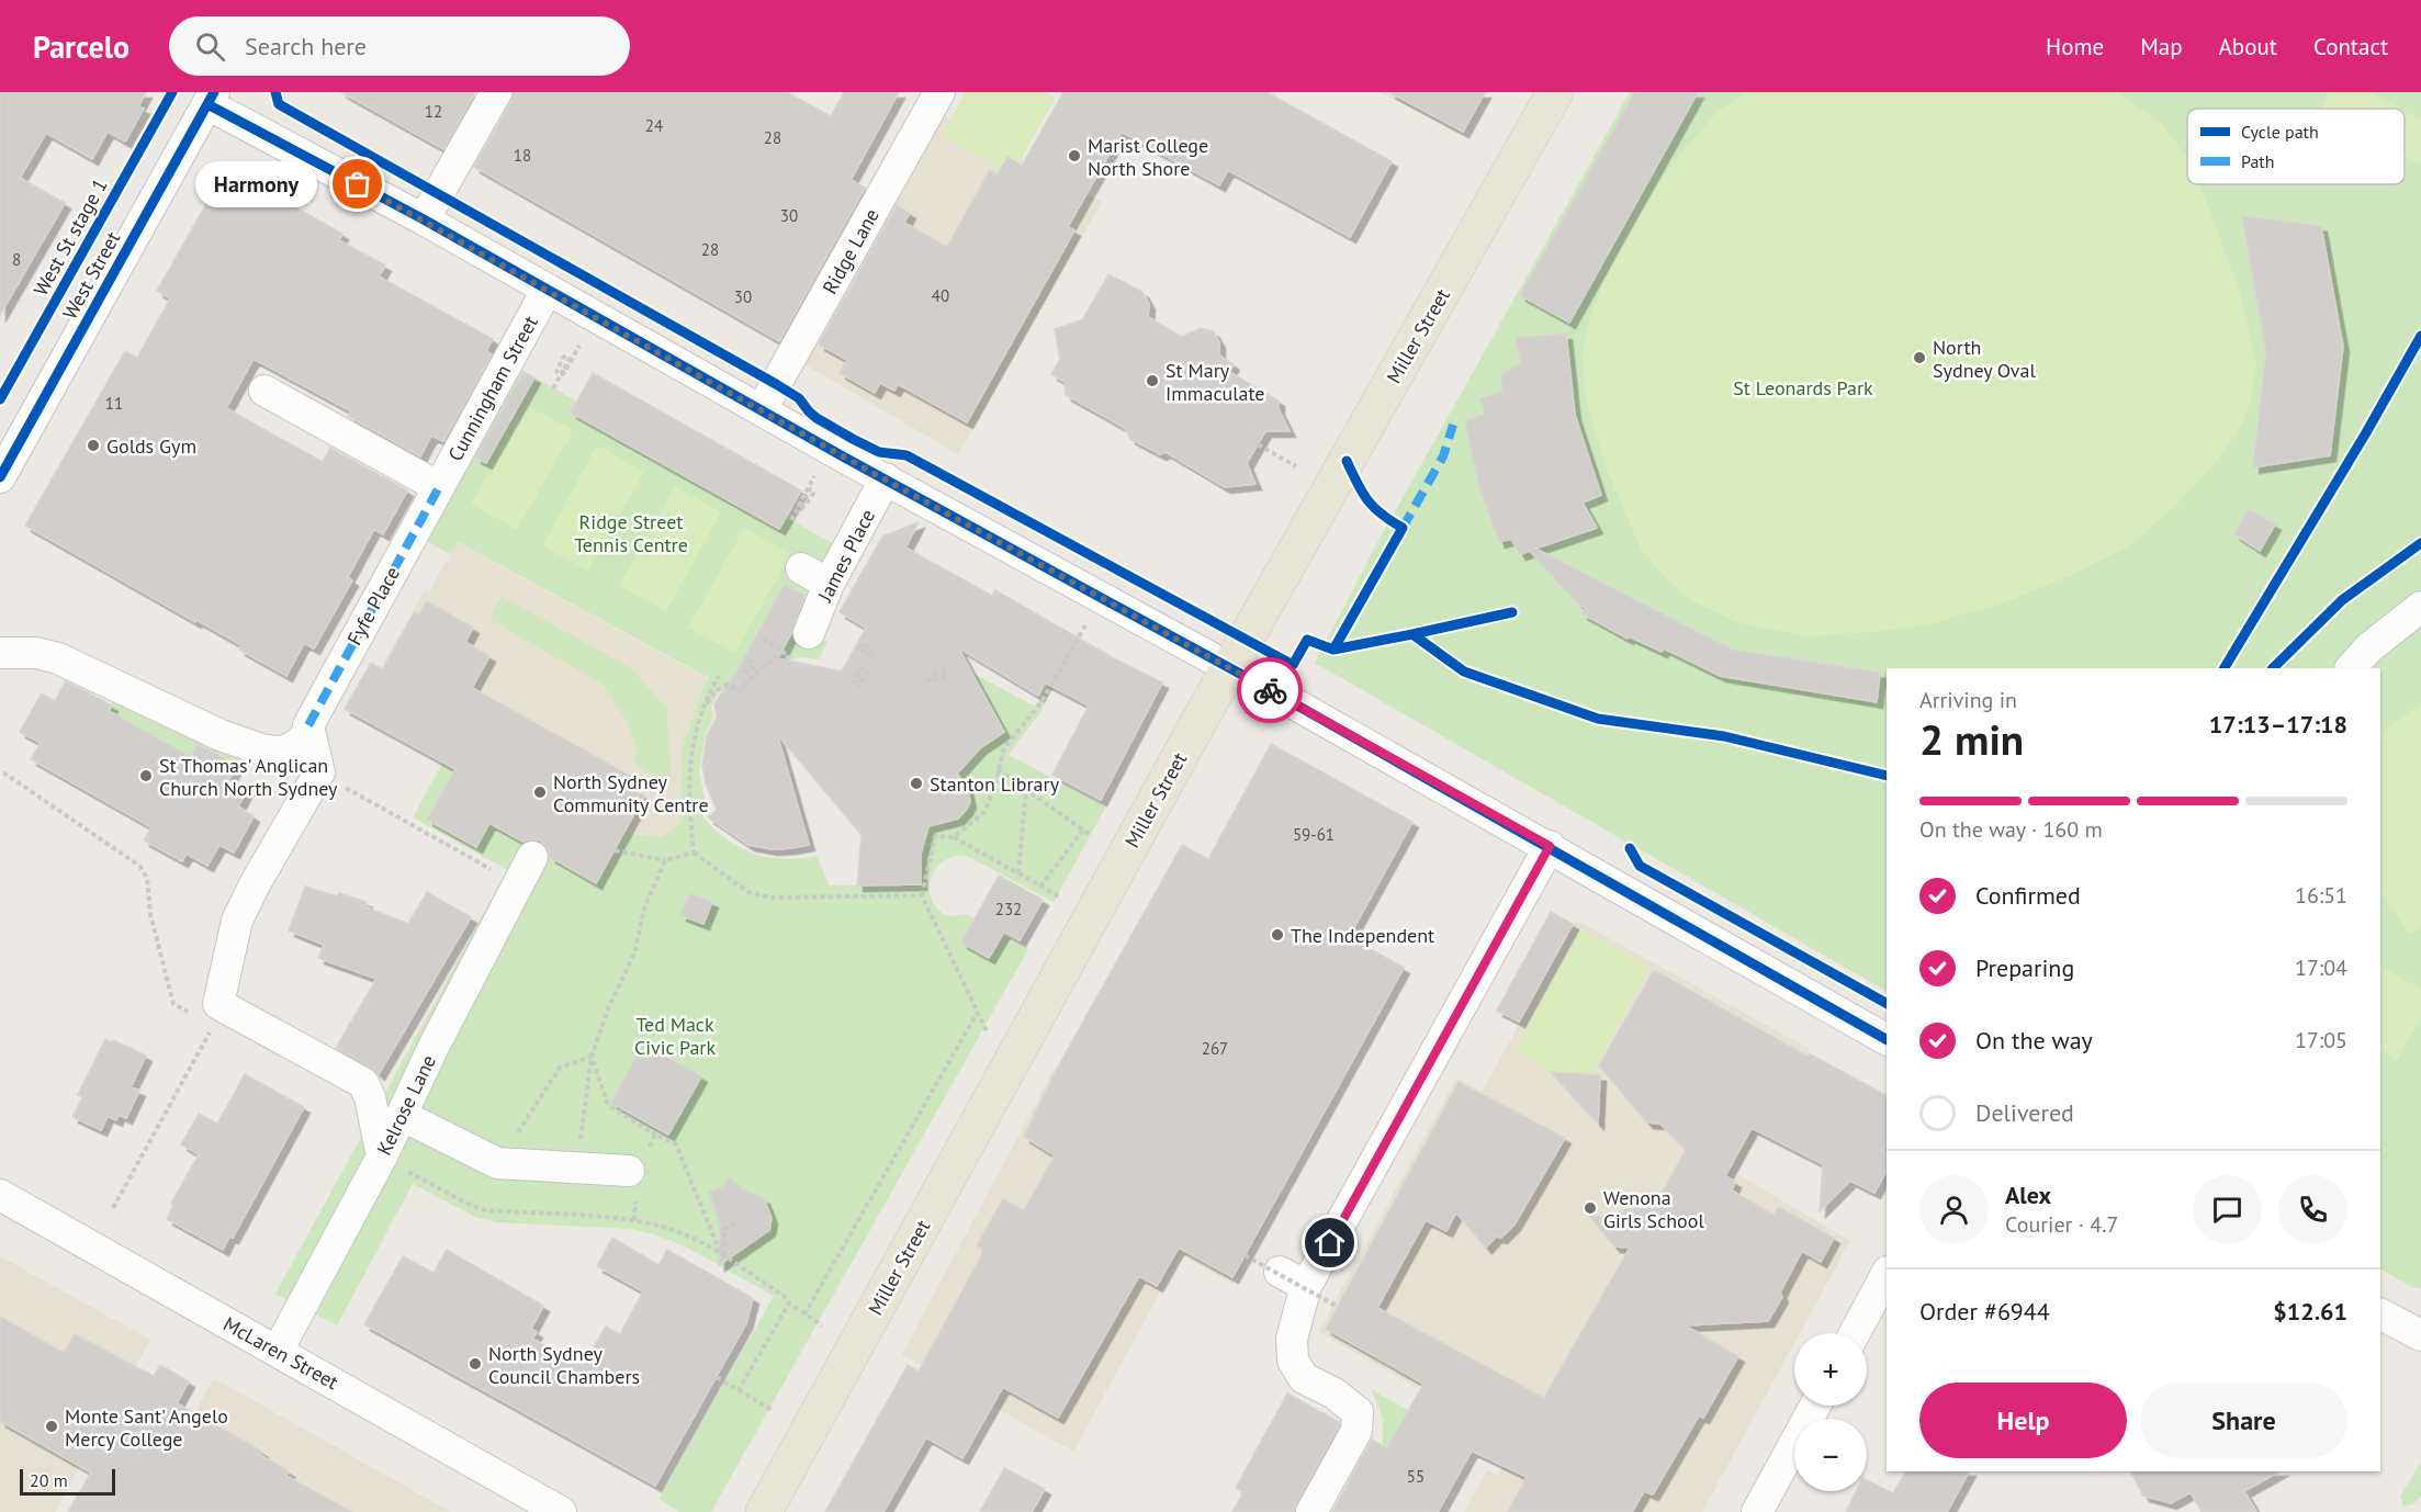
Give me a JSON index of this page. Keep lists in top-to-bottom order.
{
  "streets": {
    "main road": ["Miller Street"],
    "street": [
      "Ridge Lane",
      "West Street",
      "Cunningham Street",
      "James Place",
      "Fyfe Place",
      "Kelrose Lane",
      "McLaren Street"
    ],
    "cycle path": ["West St stage 1"]
  },
  "crossings": [
    ["Cunningham Street", "Fyfe Place"],
    ["Kelrose Lane", "McLaren Street"]
  ],
  "parks": ["St Leonards Park", "Ridge Street Tennis Centre", "Ted Mack Civic Park"],
  "places": [
    "Marist College North Shore",
    "Harmony",
    "North Sydney Oval",
    "St Mary Immaculate",
    "Golds Gym",
    "St Thomas' Anglican Church North Sydney",
    "Stanton Library",
    "North Sydney Community Centre",
    "The Independent",
    "Wenona Girls School",
    "North Sydney Council Chambers",
    "Monte Sant' Angelo Mercy College"
  ],
  "house_numbers": [
    "12",
    "24",
    "28",
    "18",
    "30",
    "28",
    "8",
    "40",
    "30",
    "11",
    "59-61",
    "232",
    "267",
    "55"
  ],
  "legend": ["Cycle path", "Path"],
  "scale_bar": "20 m",
  "page": {
    "header": "Parcelo",
    "search": "Search here",
    "nav": [
      "Home",
      "Map",
      "About",
      "Contact"
    ],
    "bubble": "Harmony",
    "heading": ["2 min", "Arriving in", "17:13–17:18"],
    "panel": [
      "Alex",
      "Courier · 4.7",
      "Order #6944",
      "$12.61"
    ],
    "bar": "On the way · 160 m",
    "list": [
      ["Confirmed", "16:51"],
      ["Preparing", "17:04"],
      ["On the way", "17:05"],
      "Delivered"
    ],
    "map_buttons": ["+", "−"],
    "buttons": ["Help", "Share"],
    "scale": "20 m"
  }
}
